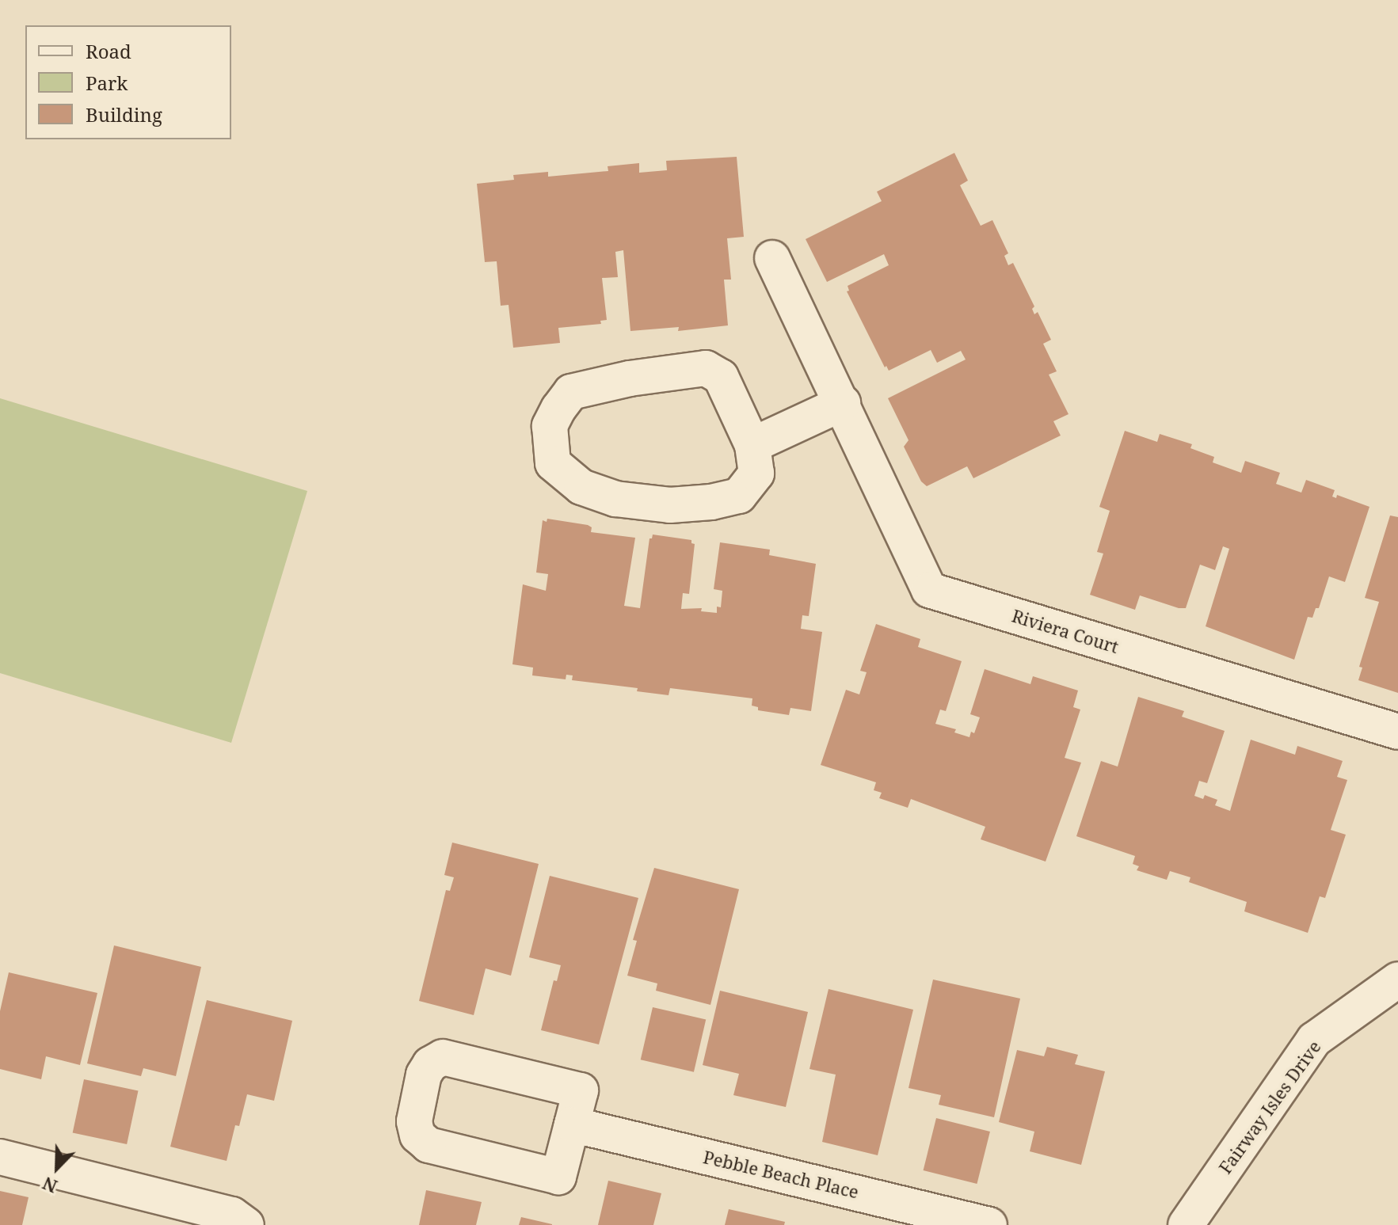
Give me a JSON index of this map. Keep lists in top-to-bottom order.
{
  "streets": {
    "street": ["Riviera Court", "Fairway Isles Drive", "Pebble Beach Place"]
  },
  "legend": ["Road", "Park", "Building"],
  "north": "bottom left"
}
